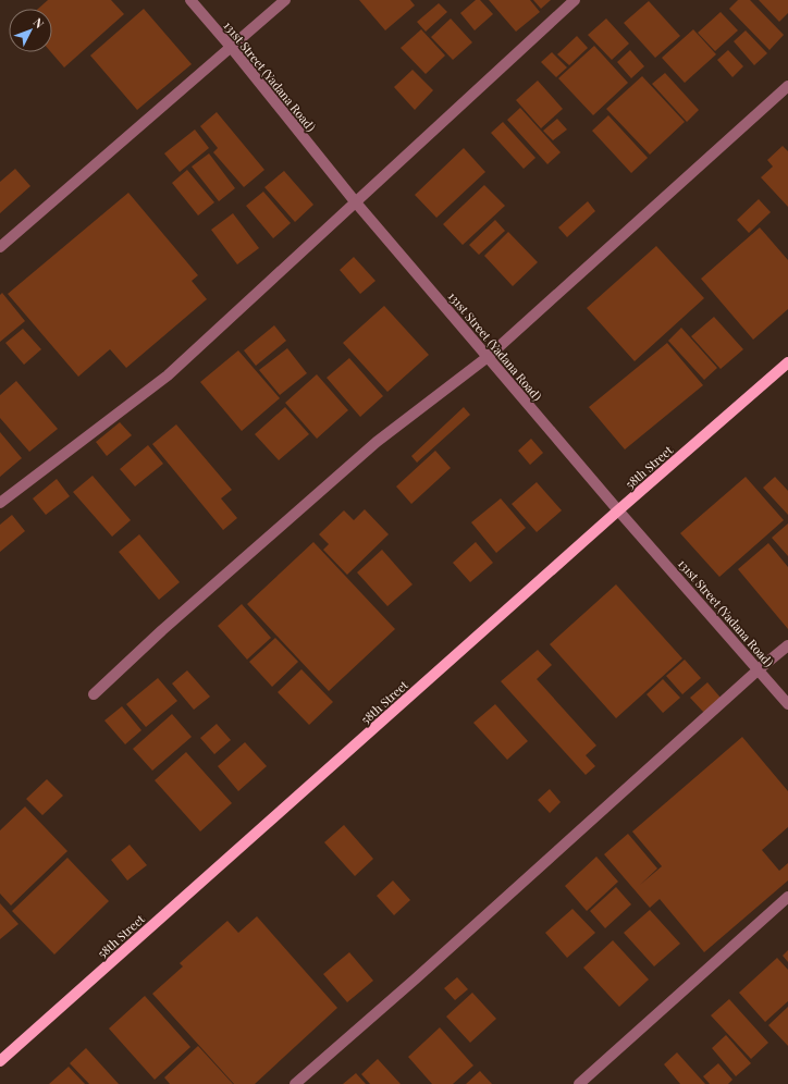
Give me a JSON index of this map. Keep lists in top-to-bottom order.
{
  "streets": {
    "main road": ["58th Street"],
    "street": ["131st Street (Yadana Road)"]
  },
  "crossings": [
    ["131st Street (Yadana Road)", "58th Street"]
  ],
  "north": "top right"
}
